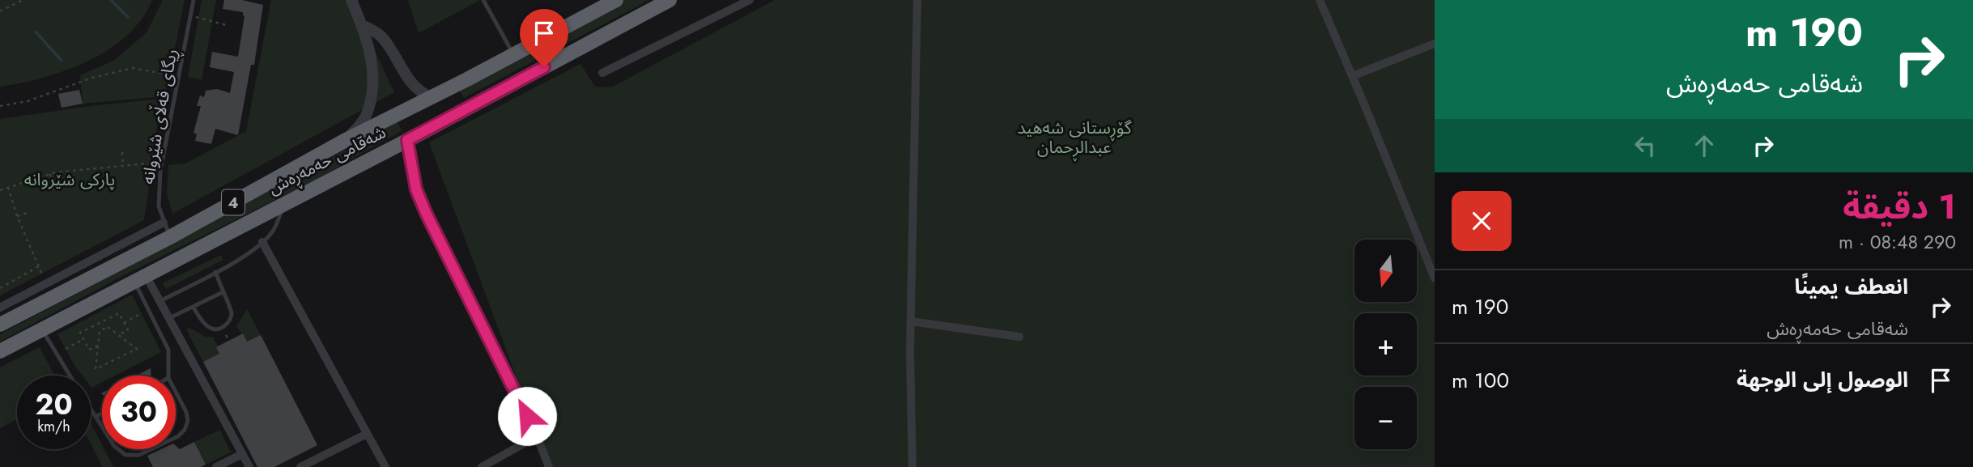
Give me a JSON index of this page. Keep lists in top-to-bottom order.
{
  "streets": {
    "highway": ["شەقامی حەمەڕەش", "4"],
    "lane": ["ڕیگای قەڵای شێروانە"]
  },
  "crossings": [
    ["ڕیگای قەڵای شێروانە", "شەقامی حەمەڕەش"]
  ],
  "parks": ["گۆڕستانی شەهید عبدالڕحمان", "پارکی شێروانە"],
  "north": "bottom",
  "page": {
    "turn": ["190 m", "شەقامی حەمەڕەش"],
    "heading": ["1 دقيقة", "290 m · 08:48"],
    "map_buttons": ["+", "−"],
    "list": [
      {
        "name": "انعطف يمينًا",
        "note": "شەقامی حەمەڕەش",
        "value": "190 m"
      },
      {
        "name": "الوصول إلى الوجهة",
        "value": "100 m"
      }
    ],
    "speed": "20 km/h",
    "limit": "30"
  }
}
